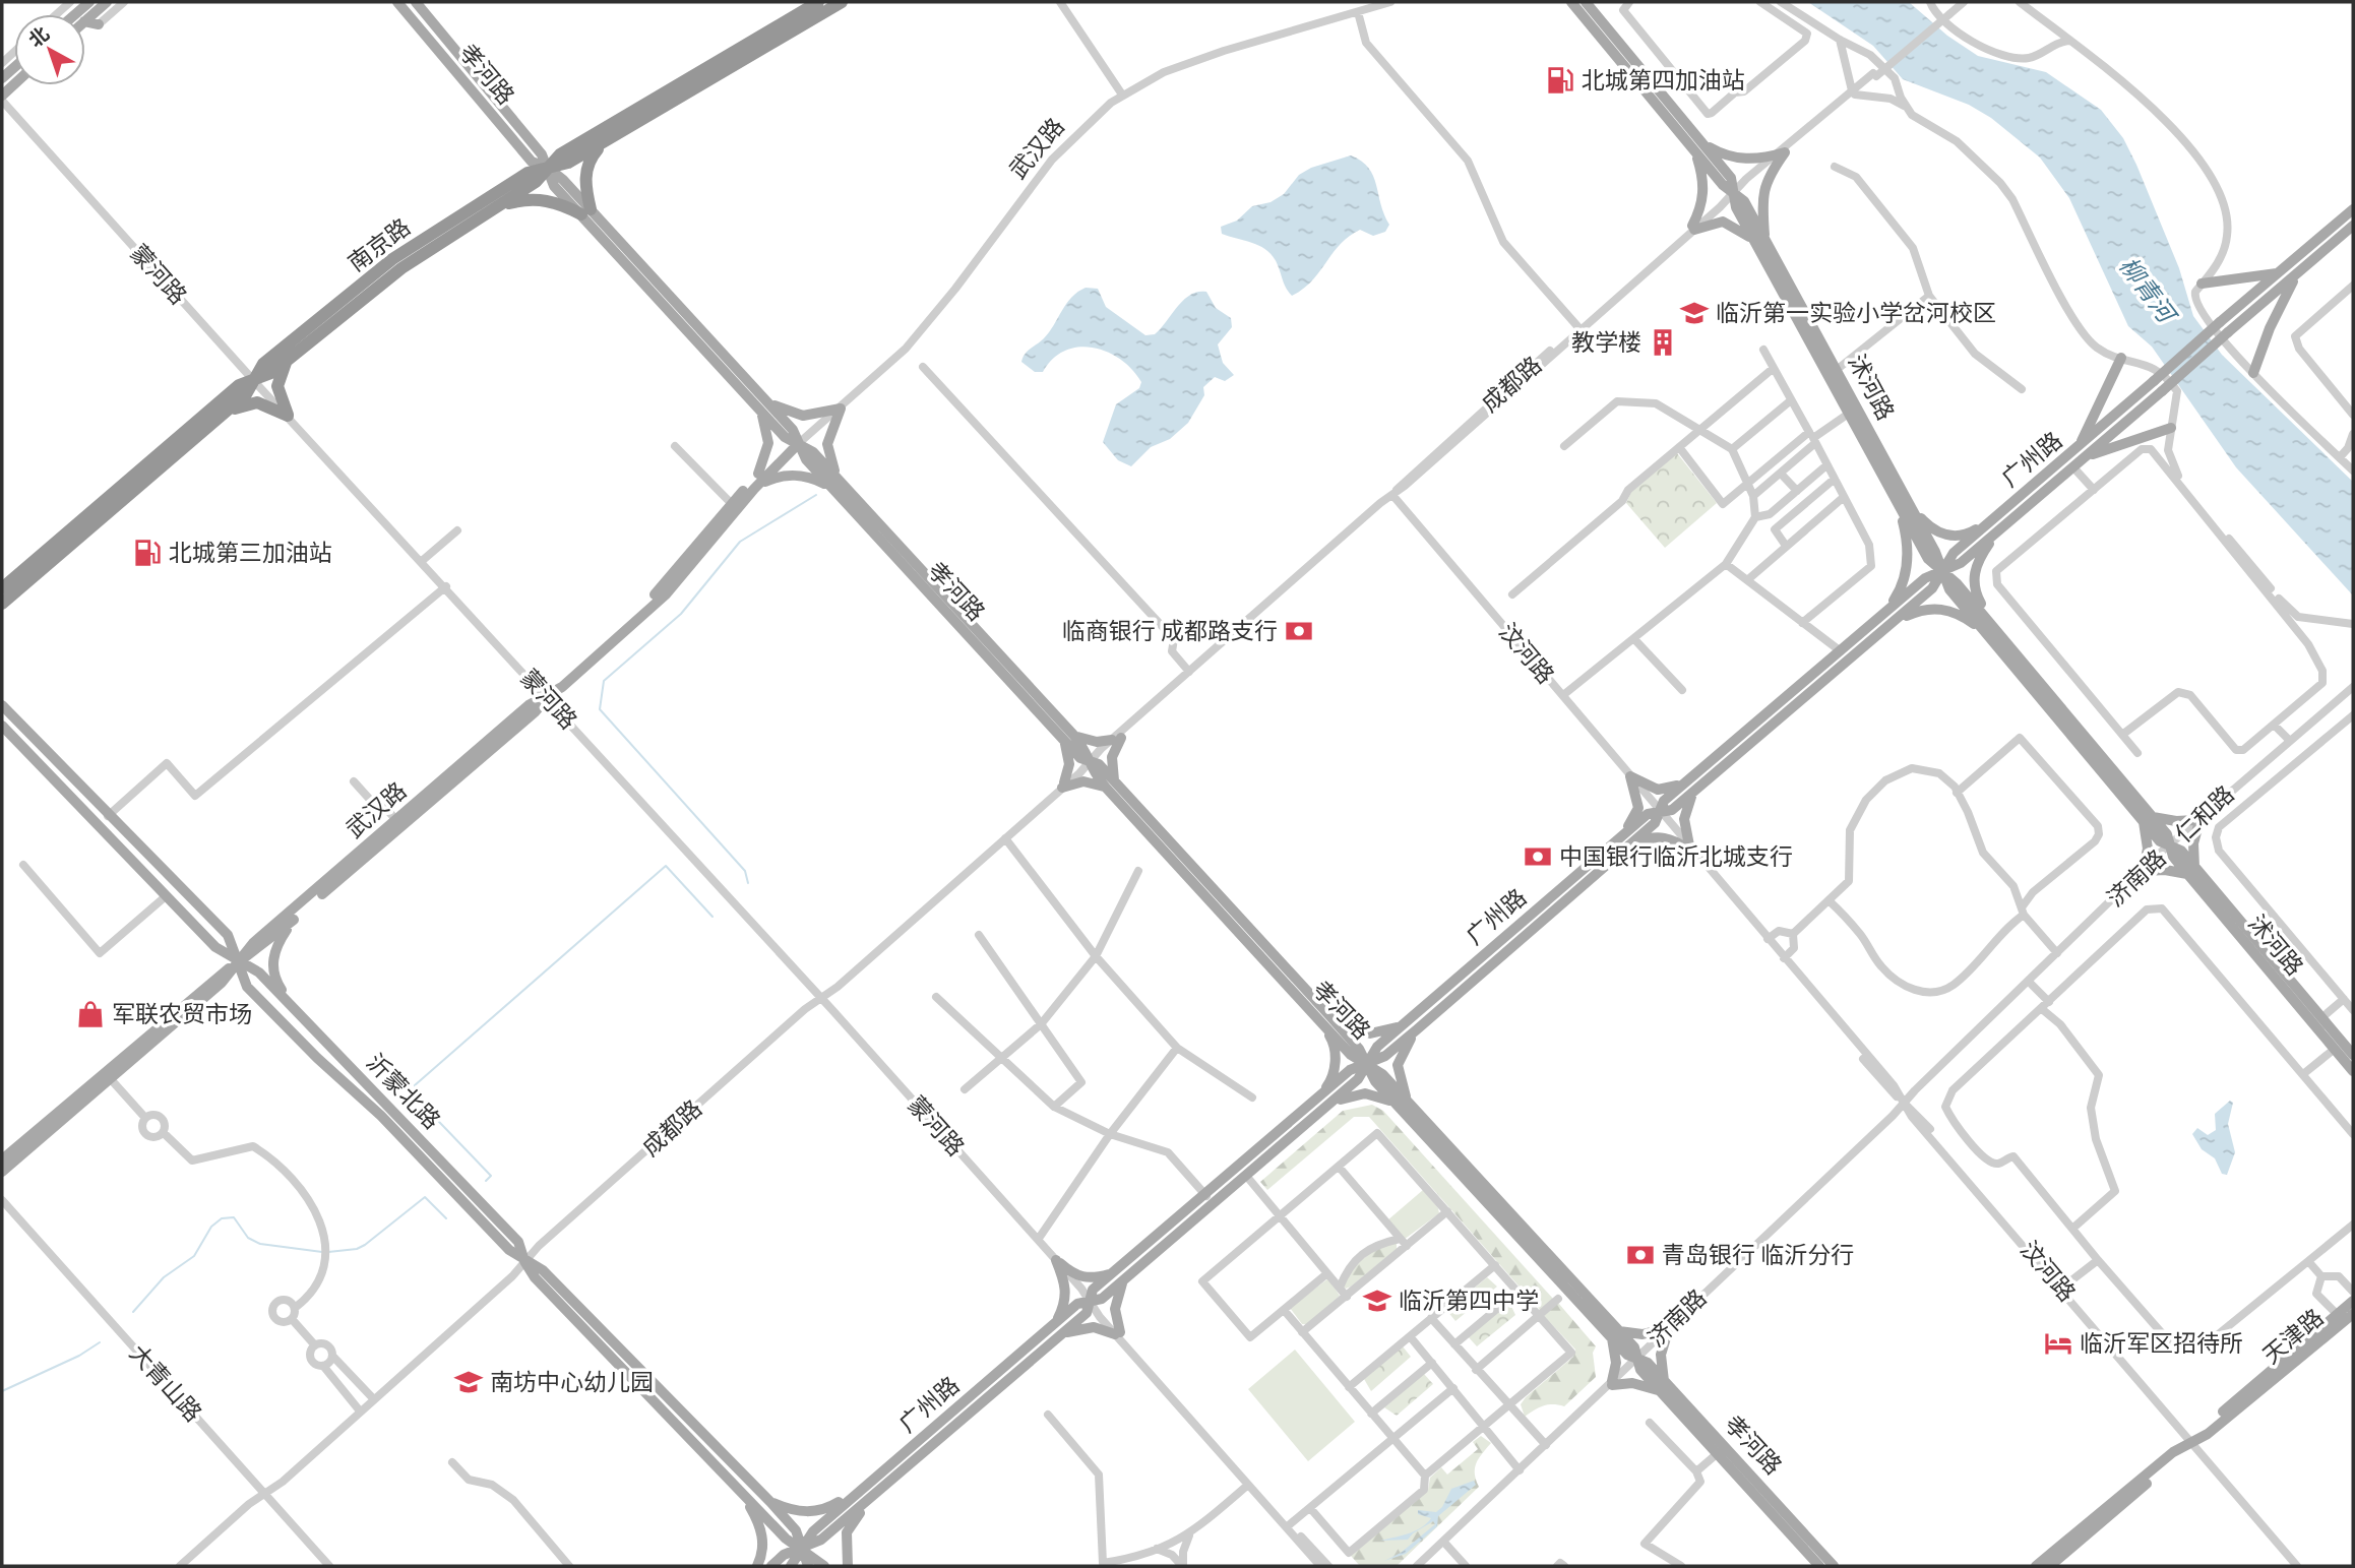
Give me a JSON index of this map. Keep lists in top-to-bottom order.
{
  "streets": {
    "highway": ["南京路"],
    "main road": [
      "孝河路",
      "武汉路",
      "沭河路",
      "广州路",
      "沂蒙北路",
      "天津路"
    ],
    "street": [
      "蒙河路",
      "成都路",
      "汶河路",
      "仁和路",
      "济南路",
      "大青山路"
    ]
  },
  "crossings": [
    ["孝河路", "武汉路"],
    ["孝河路", "南京路"],
    ["孝河路", "成都路"],
    ["孝河路", "广州路"],
    ["孝河路", "济南路"],
    ["武汉路", "蒙河路"],
    ["武汉路", "沂蒙北路"],
    ["南京路", "蒙河路"],
    ["蒙河路", "成都路"],
    ["蒙河路", "广州路"],
    ["成都路", "沭河路"],
    ["成都路", "汶河路"],
    ["成都路", "沂蒙北路"],
    ["成都路", "大青山路"],
    ["沭河路", "广州路"],
    ["沭河路", "仁和路"],
    ["沭河路", "济南路"],
    ["广州路", "汶河路"],
    ["广州路", "沂蒙北路"],
    ["汶河路", "济南路"],
    ["汶河路", "天津路"],
    ["仁和路", "济南路"]
  ],
  "water": ["柳青河"],
  "places": {
    "fuel station": ["北城第四加油站", "北城第三加油站"],
    "school or university": ["临沂第一实验小学岔河校区", "临沂第四中学", "南坊中心幼儿园"],
    "building": ["教学楼"],
    "bank": ["临商银行 成都路支行", "中国银行临沂北城支行", "青岛银行 临沂分行"],
    "shop": ["军联农贸市场"],
    "hotel": ["临沂军区招待所"]
  },
  "north": "top left"
}
